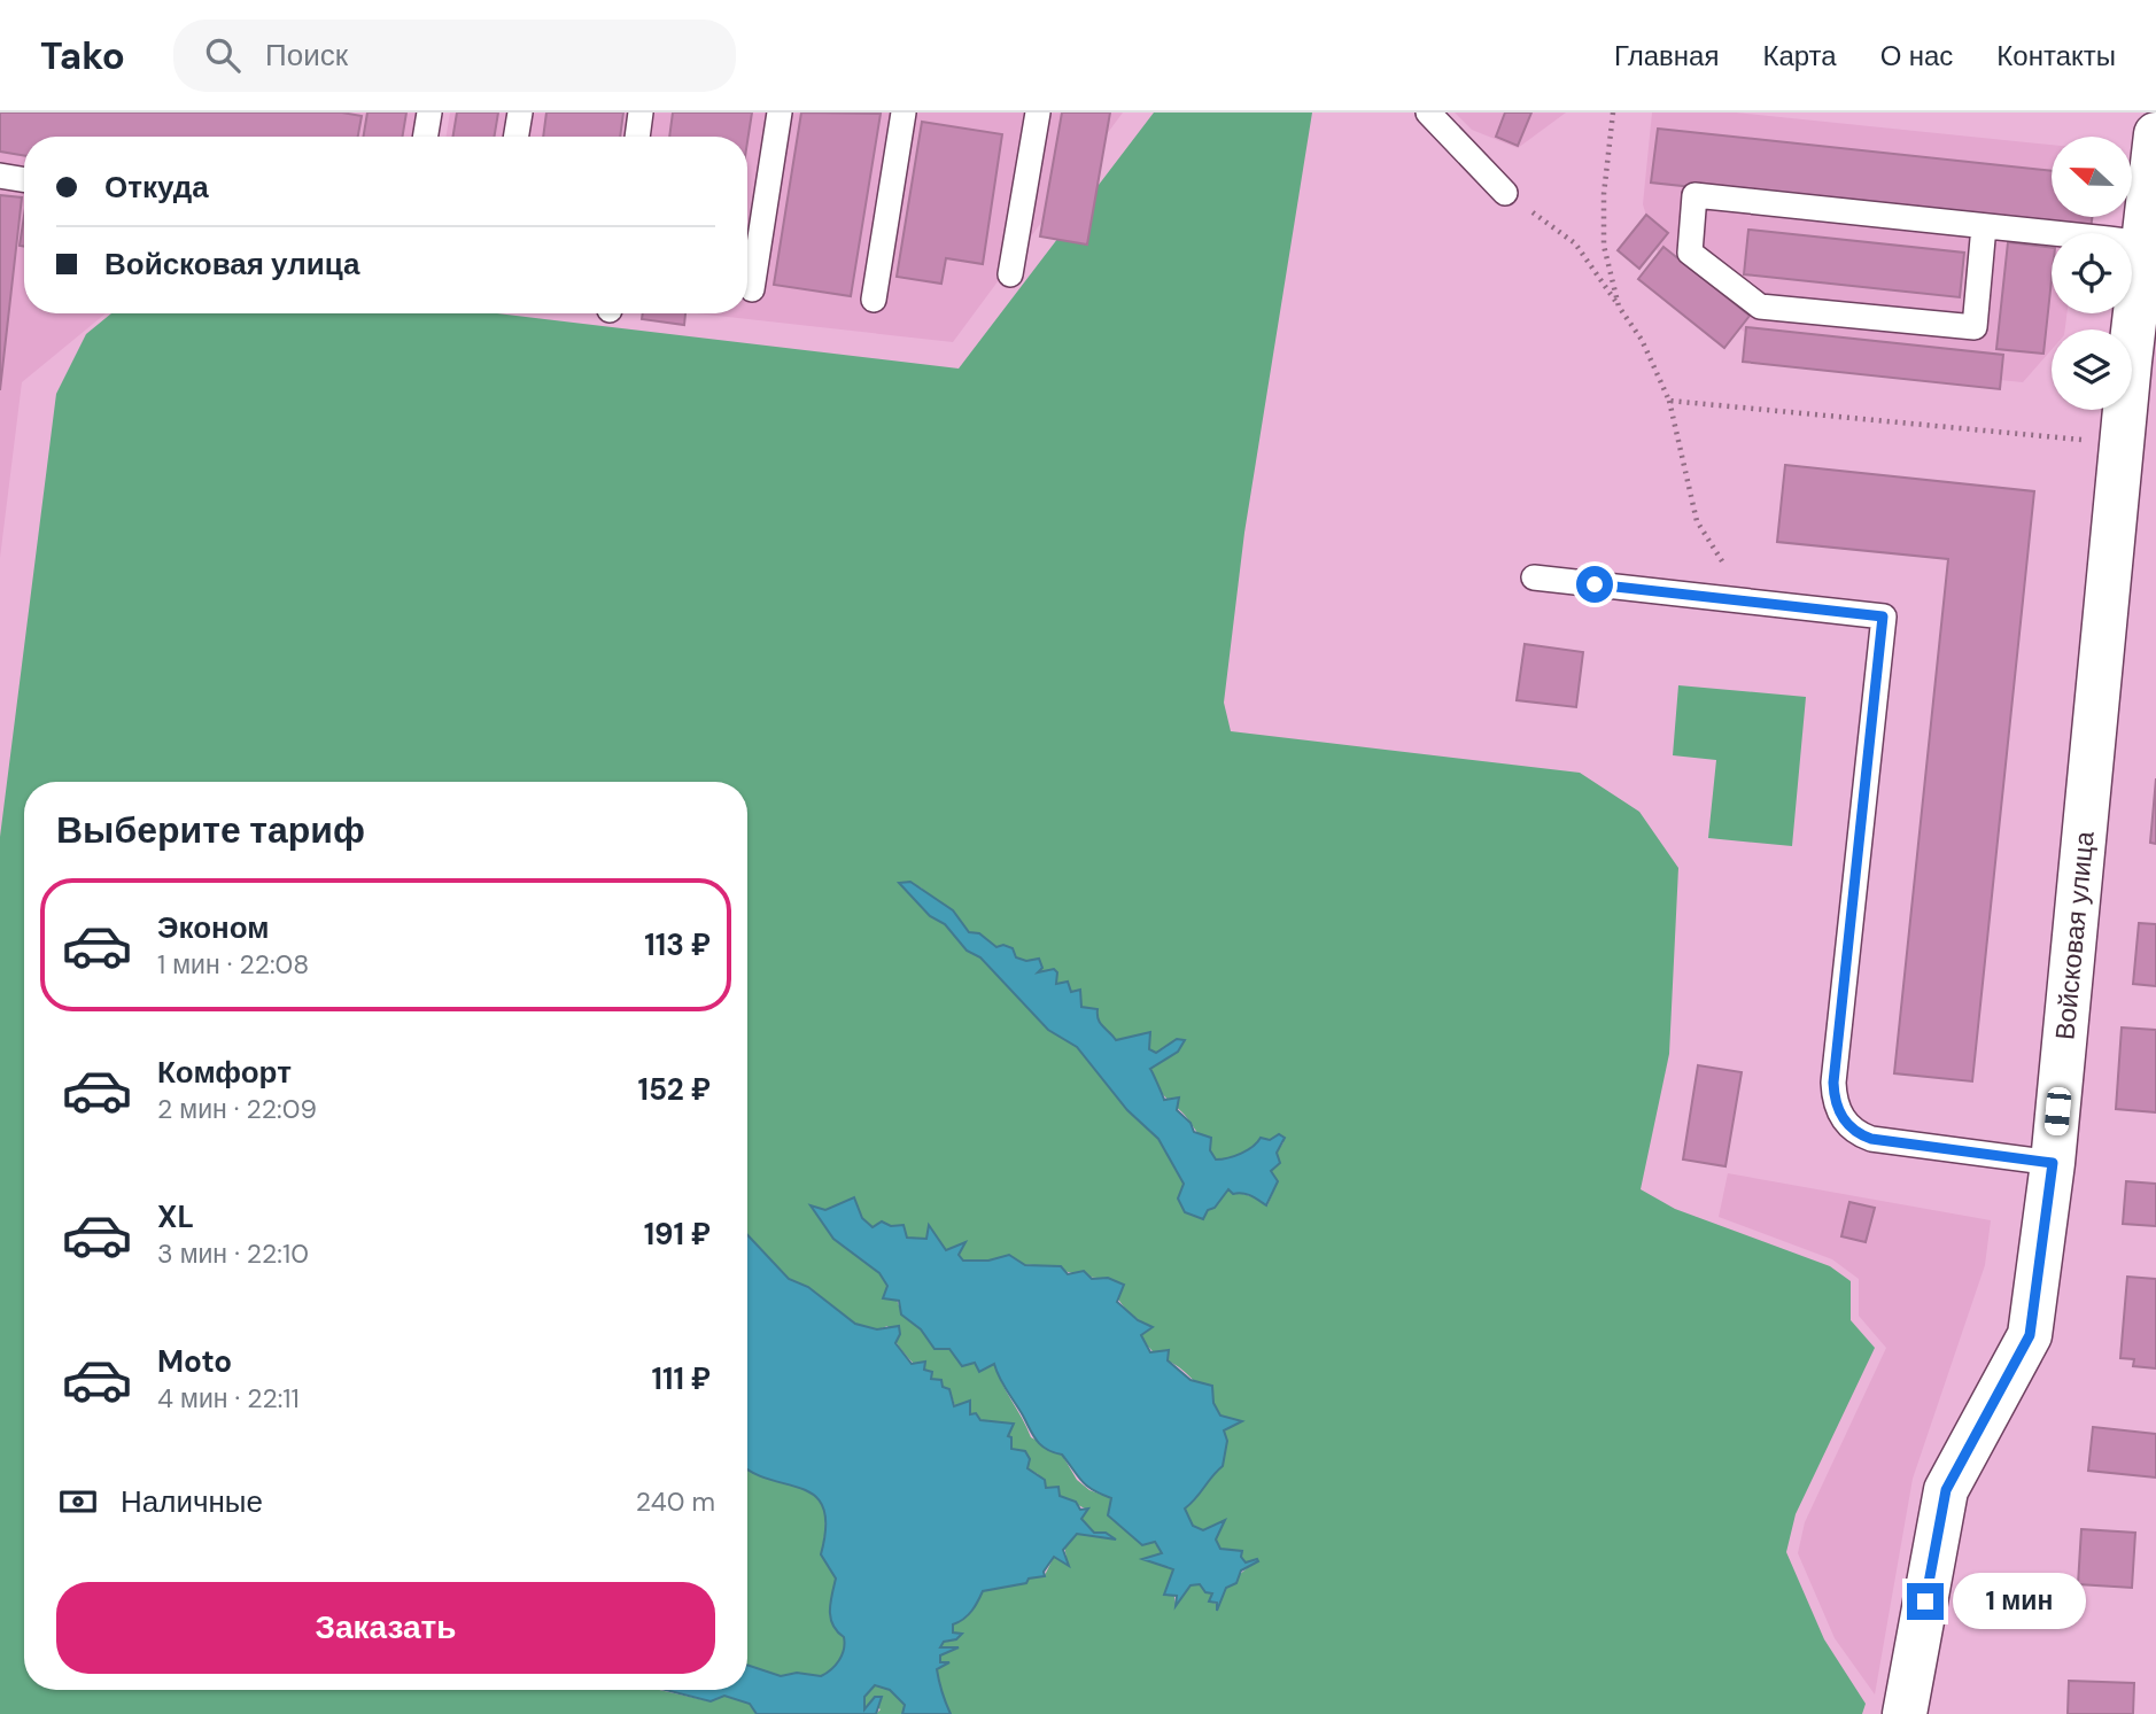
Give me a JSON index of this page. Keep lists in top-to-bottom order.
{
  "streets": {
    "street": ["Войсковая улица"]
  },
  "north": "left",
  "page": {
    "header": "Tako",
    "search": "Поиск",
    "nav": [
      "Главная",
      "Карта",
      "О нас",
      "Контакты"
    ],
    "banner": ["Откуда", "Войсковая улица"],
    "heading": "Выберите тариф",
    "list": [
      {
        "name": "Эконом",
        "note": "1 мин · 22:08",
        "value": "113 ₽"
      },
      {
        "name": "Комфорт",
        "note": "2 мин · 22:09",
        "value": "152 ₽"
      },
      {
        "name": "XL",
        "note": "3 мин · 22:10",
        "value": "191 ₽"
      },
      {
        "name": "Moto",
        "note": "4 мин · 22:11",
        "value": "111 ₽"
      }
    ],
    "pay": ["Наличные", "240 m"],
    "buttons": "Заказать",
    "bubble": "1 мин"
  }
}
